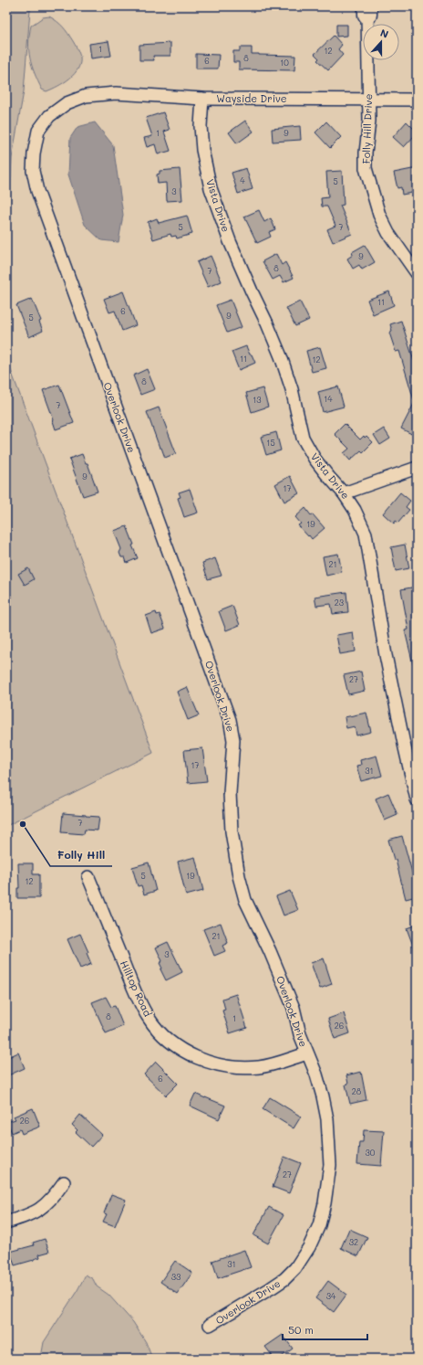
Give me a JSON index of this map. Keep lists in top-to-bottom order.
{
  "streets": {
    "street": [
      "Wayside Drive",
      "Folly Hill Drive",
      "Vista Drive",
      "Overlook Drive",
      "Hilltop Road"
    ]
  },
  "crossings": [
    ["Wayside Drive", "Folly Hill Drive"],
    ["Wayside Drive", "Vista Drive"],
    ["Wayside Drive", "Overlook Drive"],
    ["Overlook Drive", "Hilltop Road"]
  ],
  "places": ["Folly Hill"],
  "house_numbers": [
    "1",
    "12",
    "8",
    "6",
    "10",
    "1",
    "9",
    "4",
    "5",
    "3",
    "5",
    "7",
    "9",
    "8",
    "7",
    "11",
    "6",
    "9",
    "5",
    "11",
    "12",
    "8",
    "14",
    "13",
    "7",
    "15",
    "9",
    "17",
    "19",
    "21",
    "23",
    "27",
    "17",
    "31",
    "7",
    "5",
    "19",
    "12",
    "21",
    "3",
    "8",
    "1",
    "26",
    "6",
    "28",
    "26",
    "30",
    "27",
    "32",
    "31",
    "33",
    "34"
  ],
  "scale_bar": "50 m",
  "north": "top"
}
